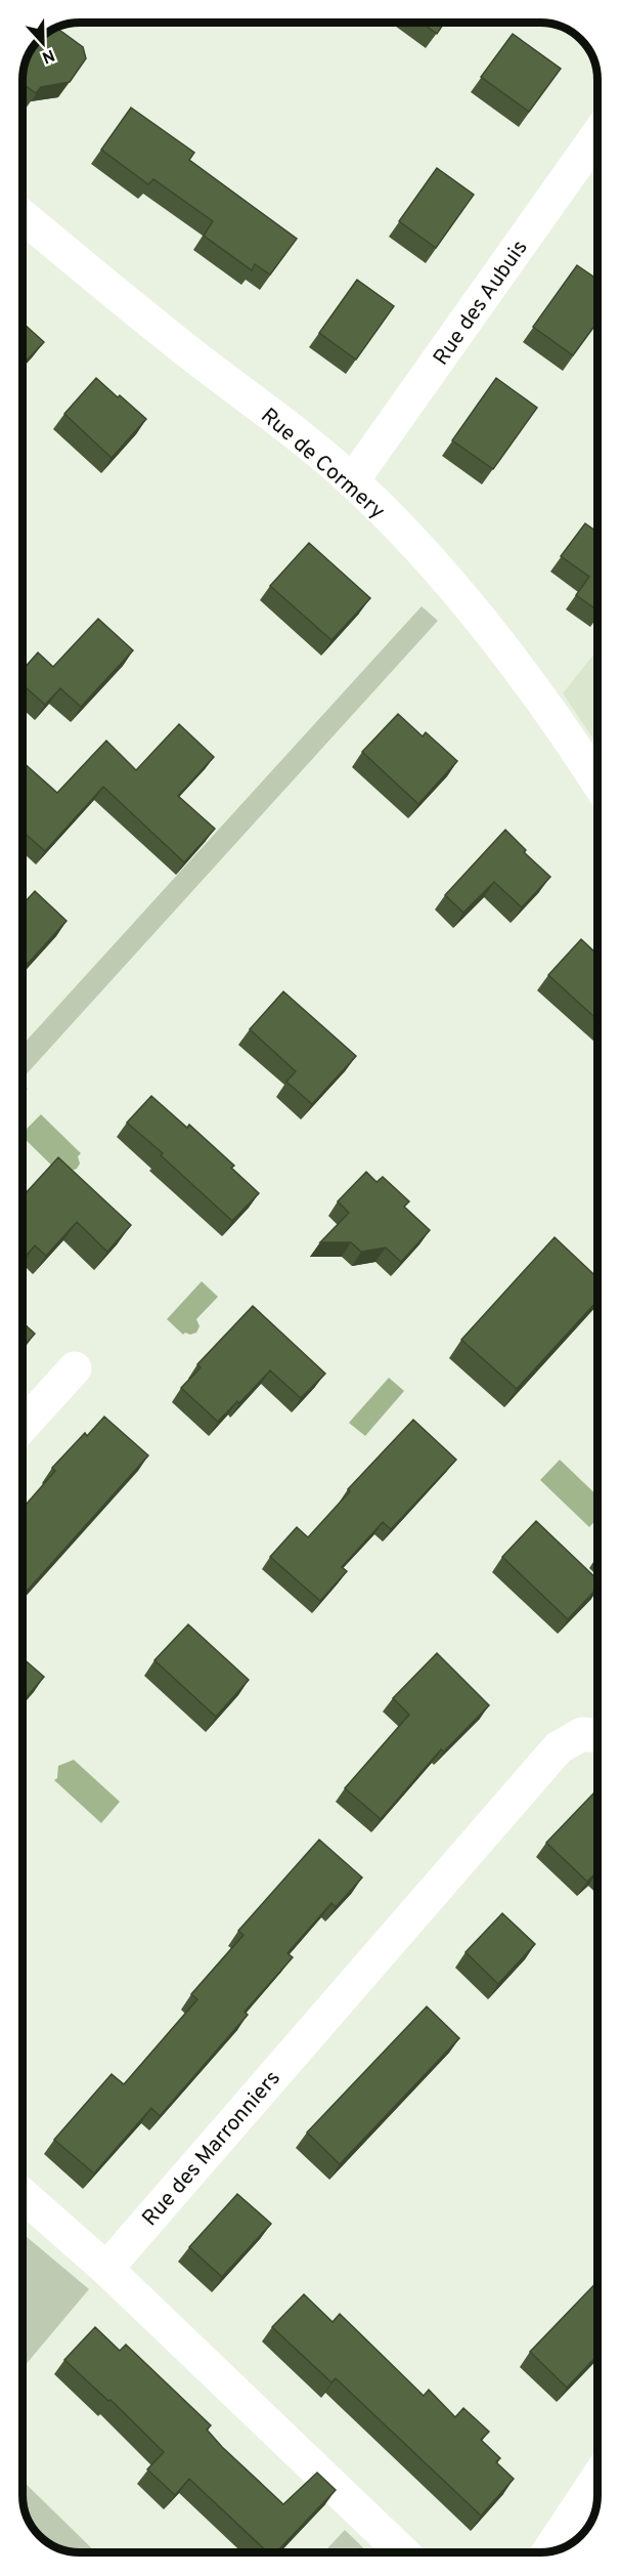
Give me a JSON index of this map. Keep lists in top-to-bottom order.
{
  "streets": {
    "street": ["Rue des Aubuis", "Rue de Cormery", "Rue des Marronniers"]
  },
  "crossings": [
    ["Rue des Aubuis", "Rue de Cormery"]
  ],
  "north": "bottom"
}
